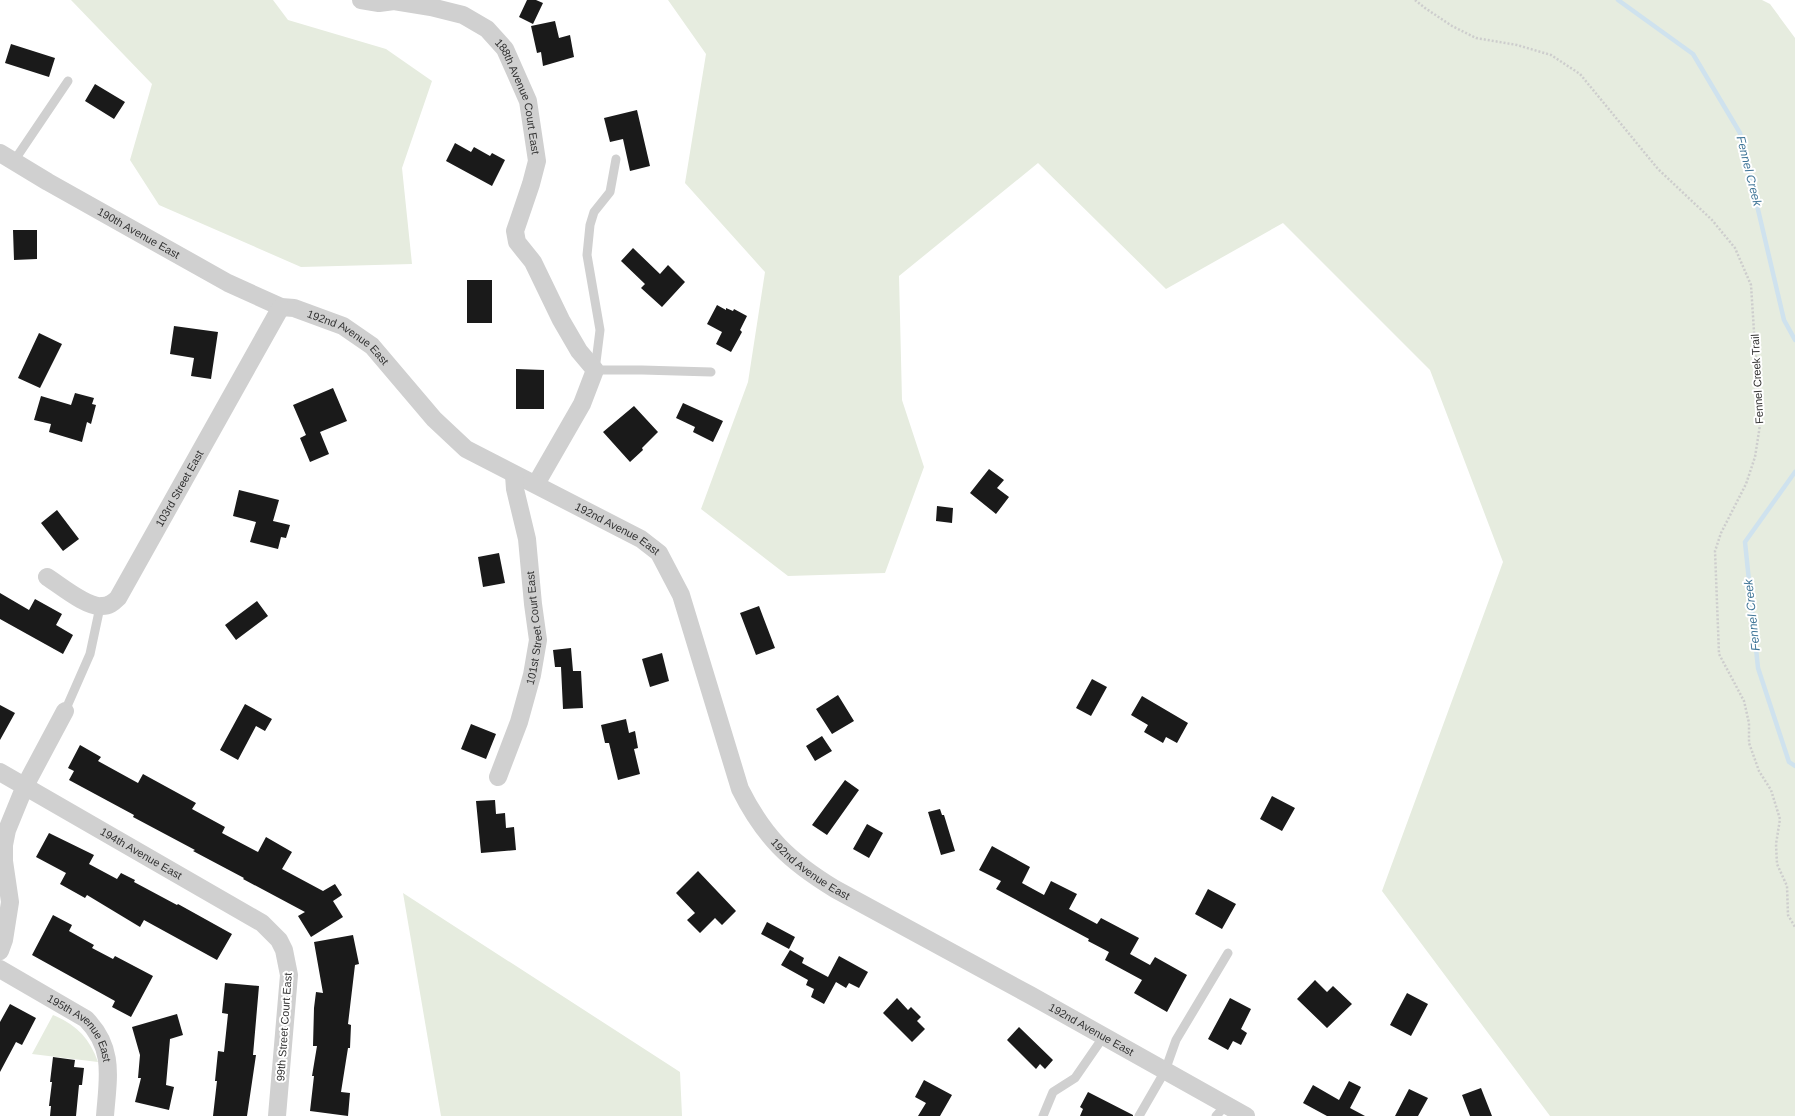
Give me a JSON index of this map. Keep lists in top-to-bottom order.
{
  "streets": {
    "street": [
      "188th Avenue Court East",
      "190th Avenue East",
      "192nd Avenue East",
      "103rd Street East",
      "101st Street Court East",
      "194th Avenue East",
      "99th Street Court East",
      "195th Avenue East"
    ],
    "path": ["Fennel Creek Trail"]
  },
  "crossings": [
    ["190th Avenue East", "192nd Avenue East"],
    ["190th Avenue East", "103rd Street East"],
    ["192nd Avenue East", "103rd Street East"],
    ["192nd Avenue East", "101st Street Court East"],
    ["194th Avenue East", "99th Street Court East"]
  ],
  "water": ["Fennel Creek"]
}
